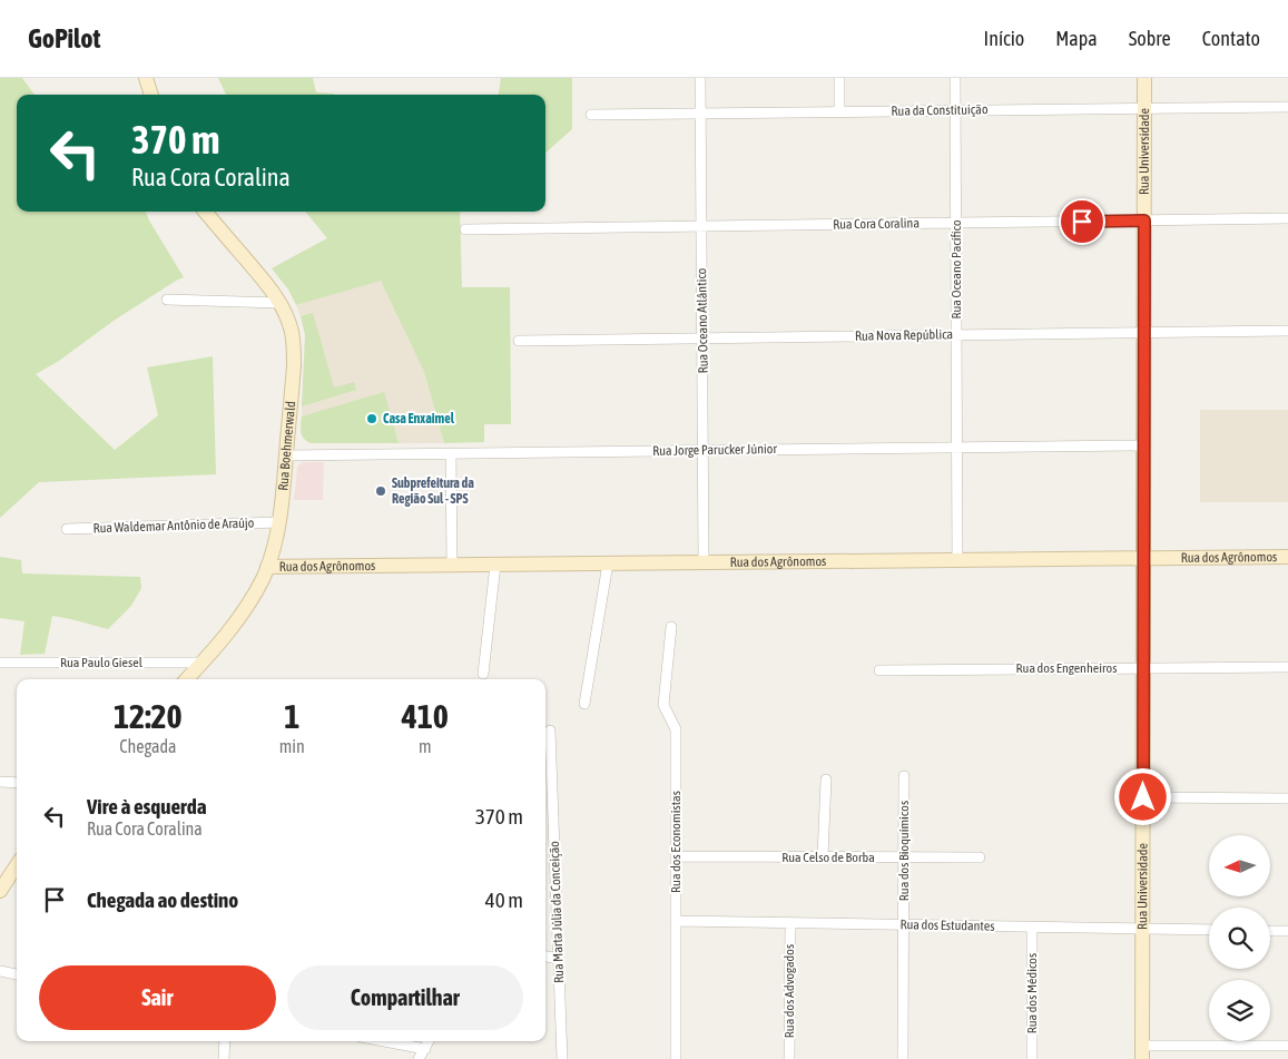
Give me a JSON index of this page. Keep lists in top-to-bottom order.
{
  "streets": {
    "street": [
      "Rua da Constituição",
      "Rua Universidade",
      "Rua Cora Coralina",
      "Rua Oceano Pacífico",
      "Rua Oceano Atlântico",
      "Rua Nova República",
      "Rua Boehmerwald",
      "Rua Jorge Parucker Júnior",
      "Rua Waldemar Antônio de Araújo",
      "Rua dos Agrônomos",
      "Rua Paulo Giesel",
      "Rua dos Engenheiros",
      "Rua dos Economistas",
      "Rua dos Bioquímicos",
      "Rua Celso de Borba",
      "Rua Marta Júlia da Conceição",
      "Rua dos Estudantes",
      "Rua dos Advogados",
      "Rua dos Médicos"
    ]
  },
  "crossings": [
    ["Rua da Constituição", "Rua Universidade"],
    ["Rua da Constituição", "Rua Oceano Pacífico"],
    ["Rua da Constituição", "Rua Oceano Atlântico"],
    ["Rua Universidade", "Rua Cora Coralina"],
    ["Rua Universidade", "Rua Nova República"],
    ["Rua Universidade", "Rua Jorge Parucker Júnior"],
    ["Rua Universidade", "Rua dos Agrônomos"],
    ["Rua Universidade", "Rua dos Engenheiros"],
    ["Rua Universidade", "Rua dos Estudantes"],
    ["Rua Cora Coralina", "Rua Oceano Pacífico"],
    ["Rua Cora Coralina", "Rua Oceano Atlântico"],
    ["Rua Oceano Pacífico", "Rua Nova República"],
    ["Rua Oceano Pacífico", "Rua Jorge Parucker Júnior"],
    ["Rua Oceano Pacífico", "Rua dos Agrônomos"],
    ["Rua Oceano Atlântico", "Rua Nova República"],
    ["Rua Oceano Atlântico", "Rua Jorge Parucker Júnior"],
    ["Rua Oceano Atlântico", "Rua dos Agrônomos"],
    ["Rua Boehmerwald", "Rua Jorge Parucker Júnior"],
    ["Rua Boehmerwald", "Rua Waldemar Antônio de Araújo"],
    ["Rua Boehmerwald", "Rua dos Agrônomos"],
    ["Rua Boehmerwald", "Rua Paulo Giesel"],
    ["Rua dos Economistas", "Rua Celso de Borba"],
    ["Rua dos Economistas", "Rua dos Estudantes"],
    ["Rua dos Bioquímicos", "Rua Celso de Borba"],
    ["Rua dos Bioquímicos", "Rua dos Estudantes"],
    ["Rua dos Estudantes", "Rua dos Advogados"],
    ["Rua dos Estudantes", "Rua dos Médicos"]
  ],
  "places": ["Casa Enxaimel", "Subprefeitura da Região Sul - SPS"],
  "north": "left",
  "page": {
    "header": "GoPilot",
    "nav": [
      "Início",
      "Mapa",
      "Sobre",
      "Contato"
    ],
    "turn": ["370 m", "Rua Cora Coralina"],
    "eta": [
      "12:20",
      "Chegada",
      "1",
      "min",
      "410",
      "m"
    ],
    "list": [
      {
        "name": "Vire à esquerda",
        "note": "Rua Cora Coralina",
        "value": "370 m"
      },
      {
        "name": "Chegada ao destino",
        "value": "40 m"
      }
    ],
    "buttons": ["Sair", "Compartilhar"]
  }
}
